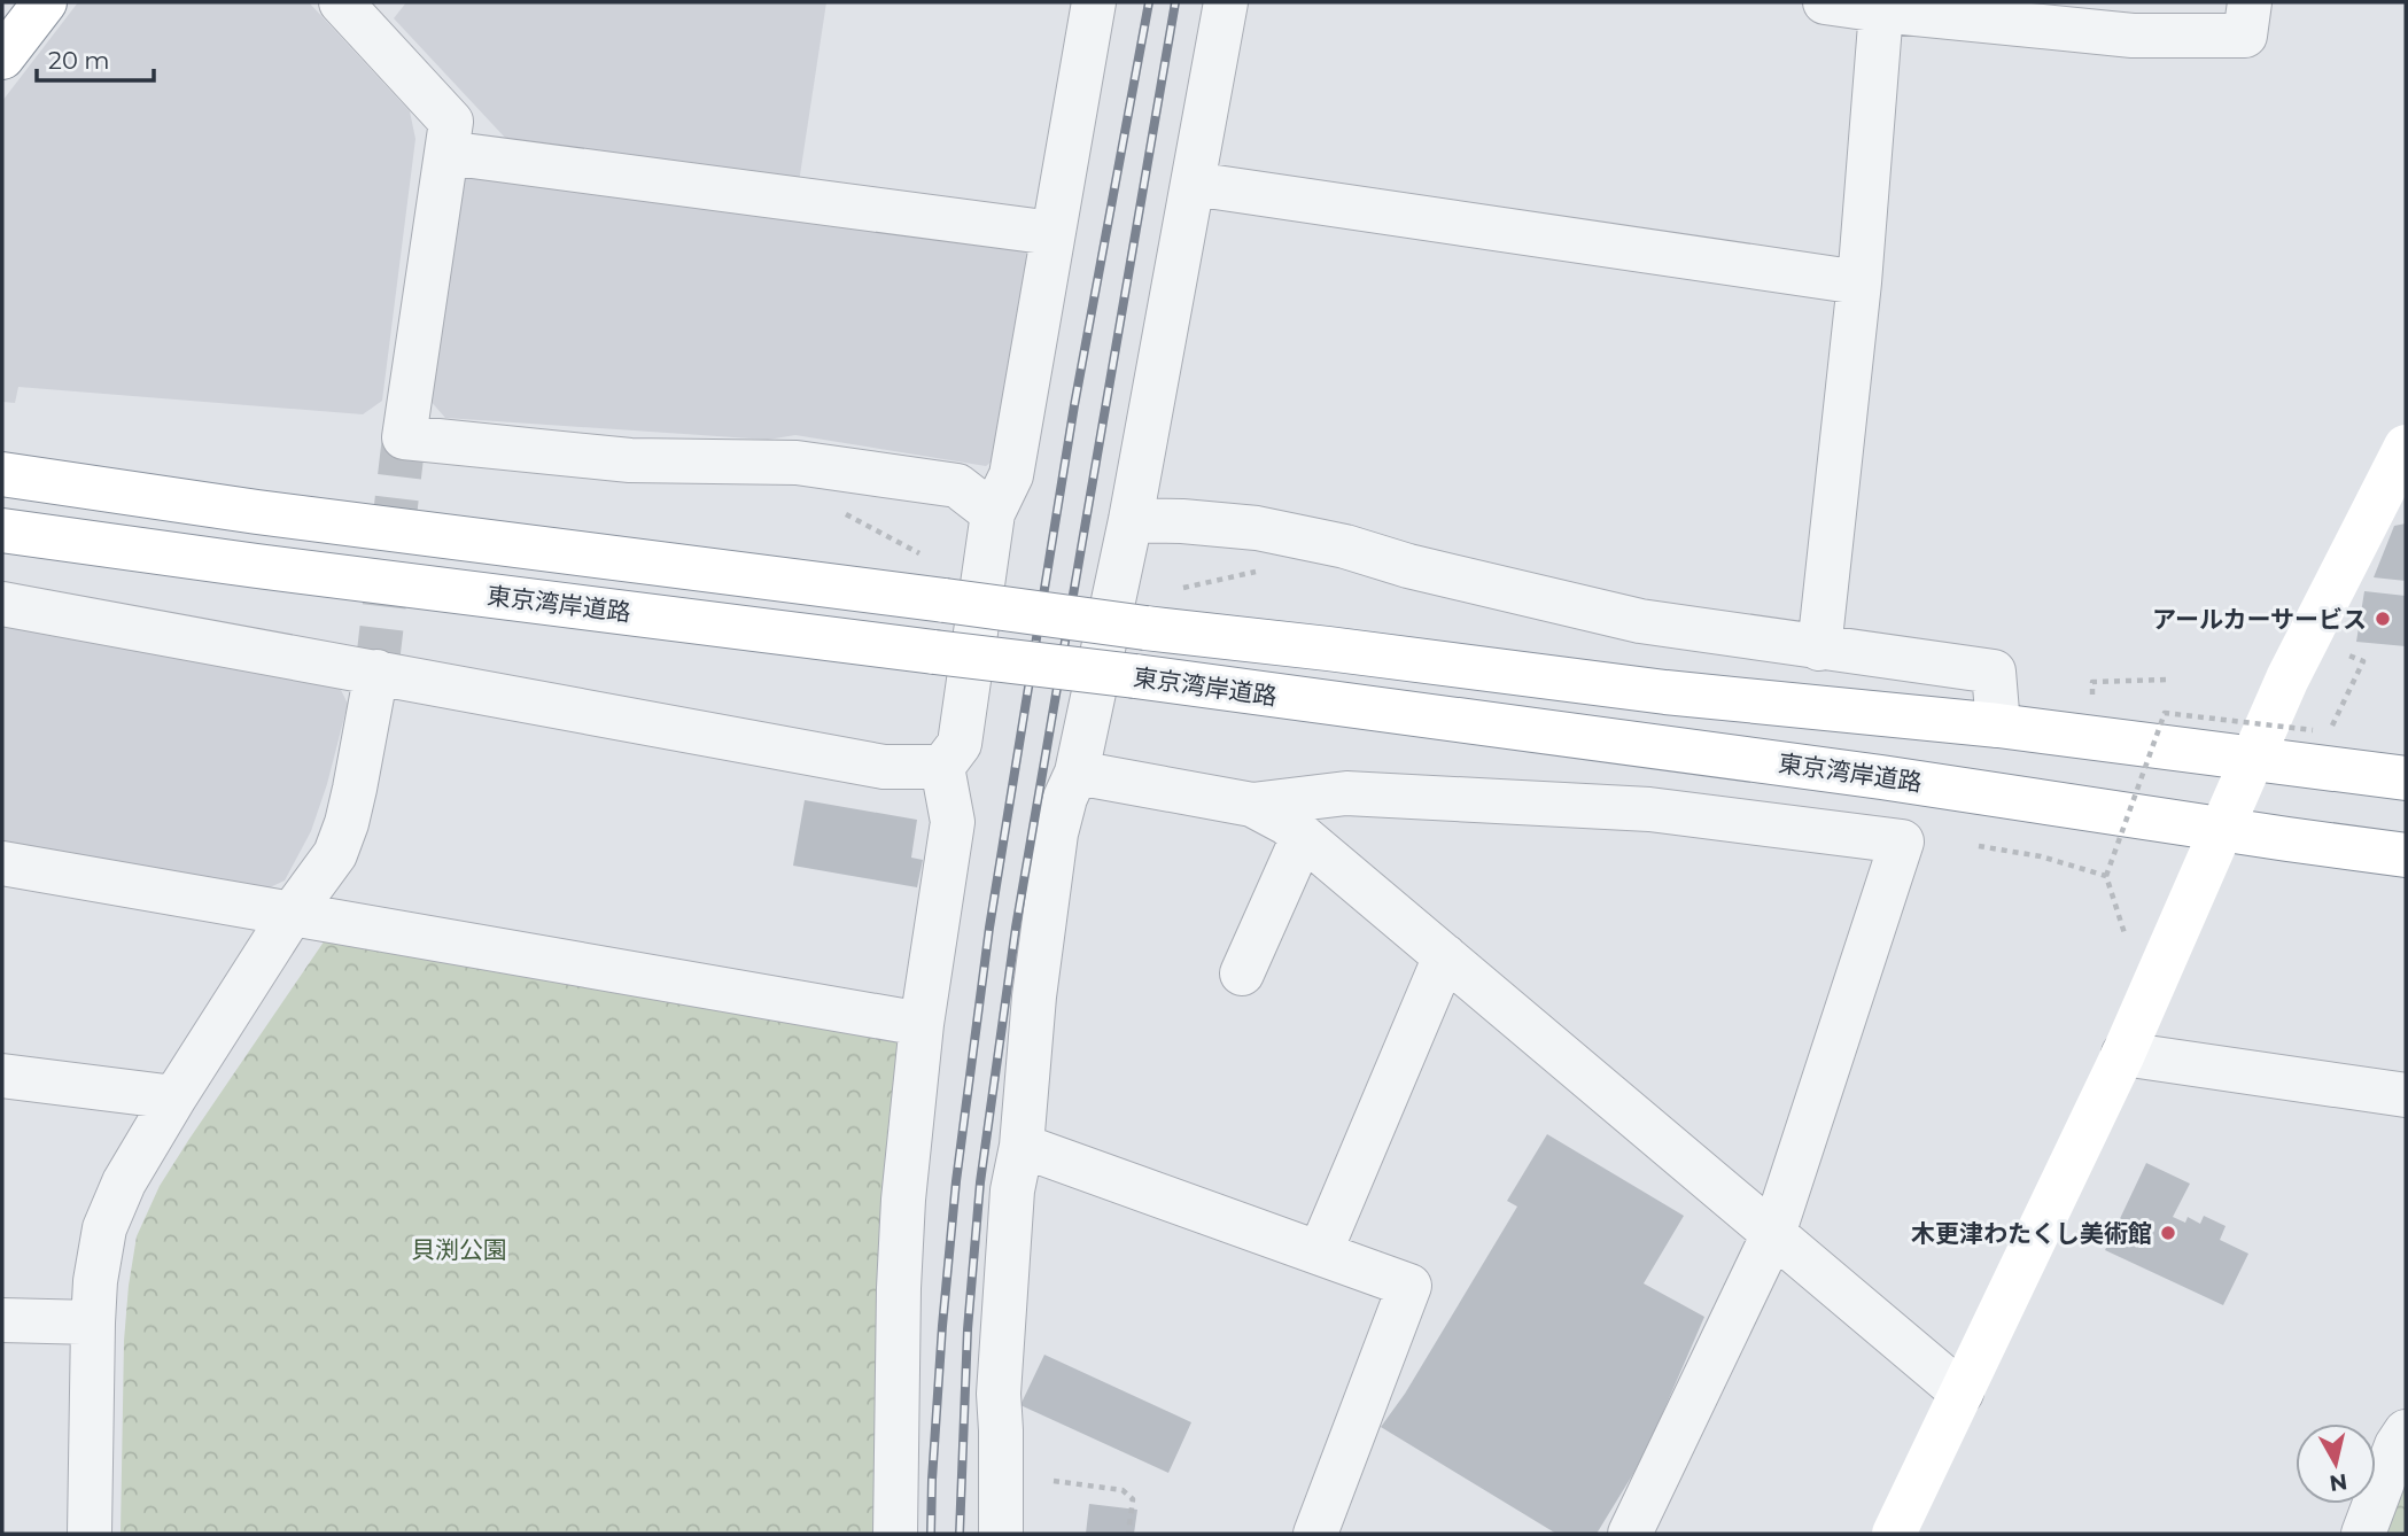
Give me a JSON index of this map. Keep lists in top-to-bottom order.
{
  "streets": {
    "main road": ["東京湾岸道路"]
  },
  "parks": ["貝渕公園"],
  "places": ["アールカーサービス", "木更津わたくし美術館"],
  "scale_bar": "20 m",
  "north": "bottom"
}
